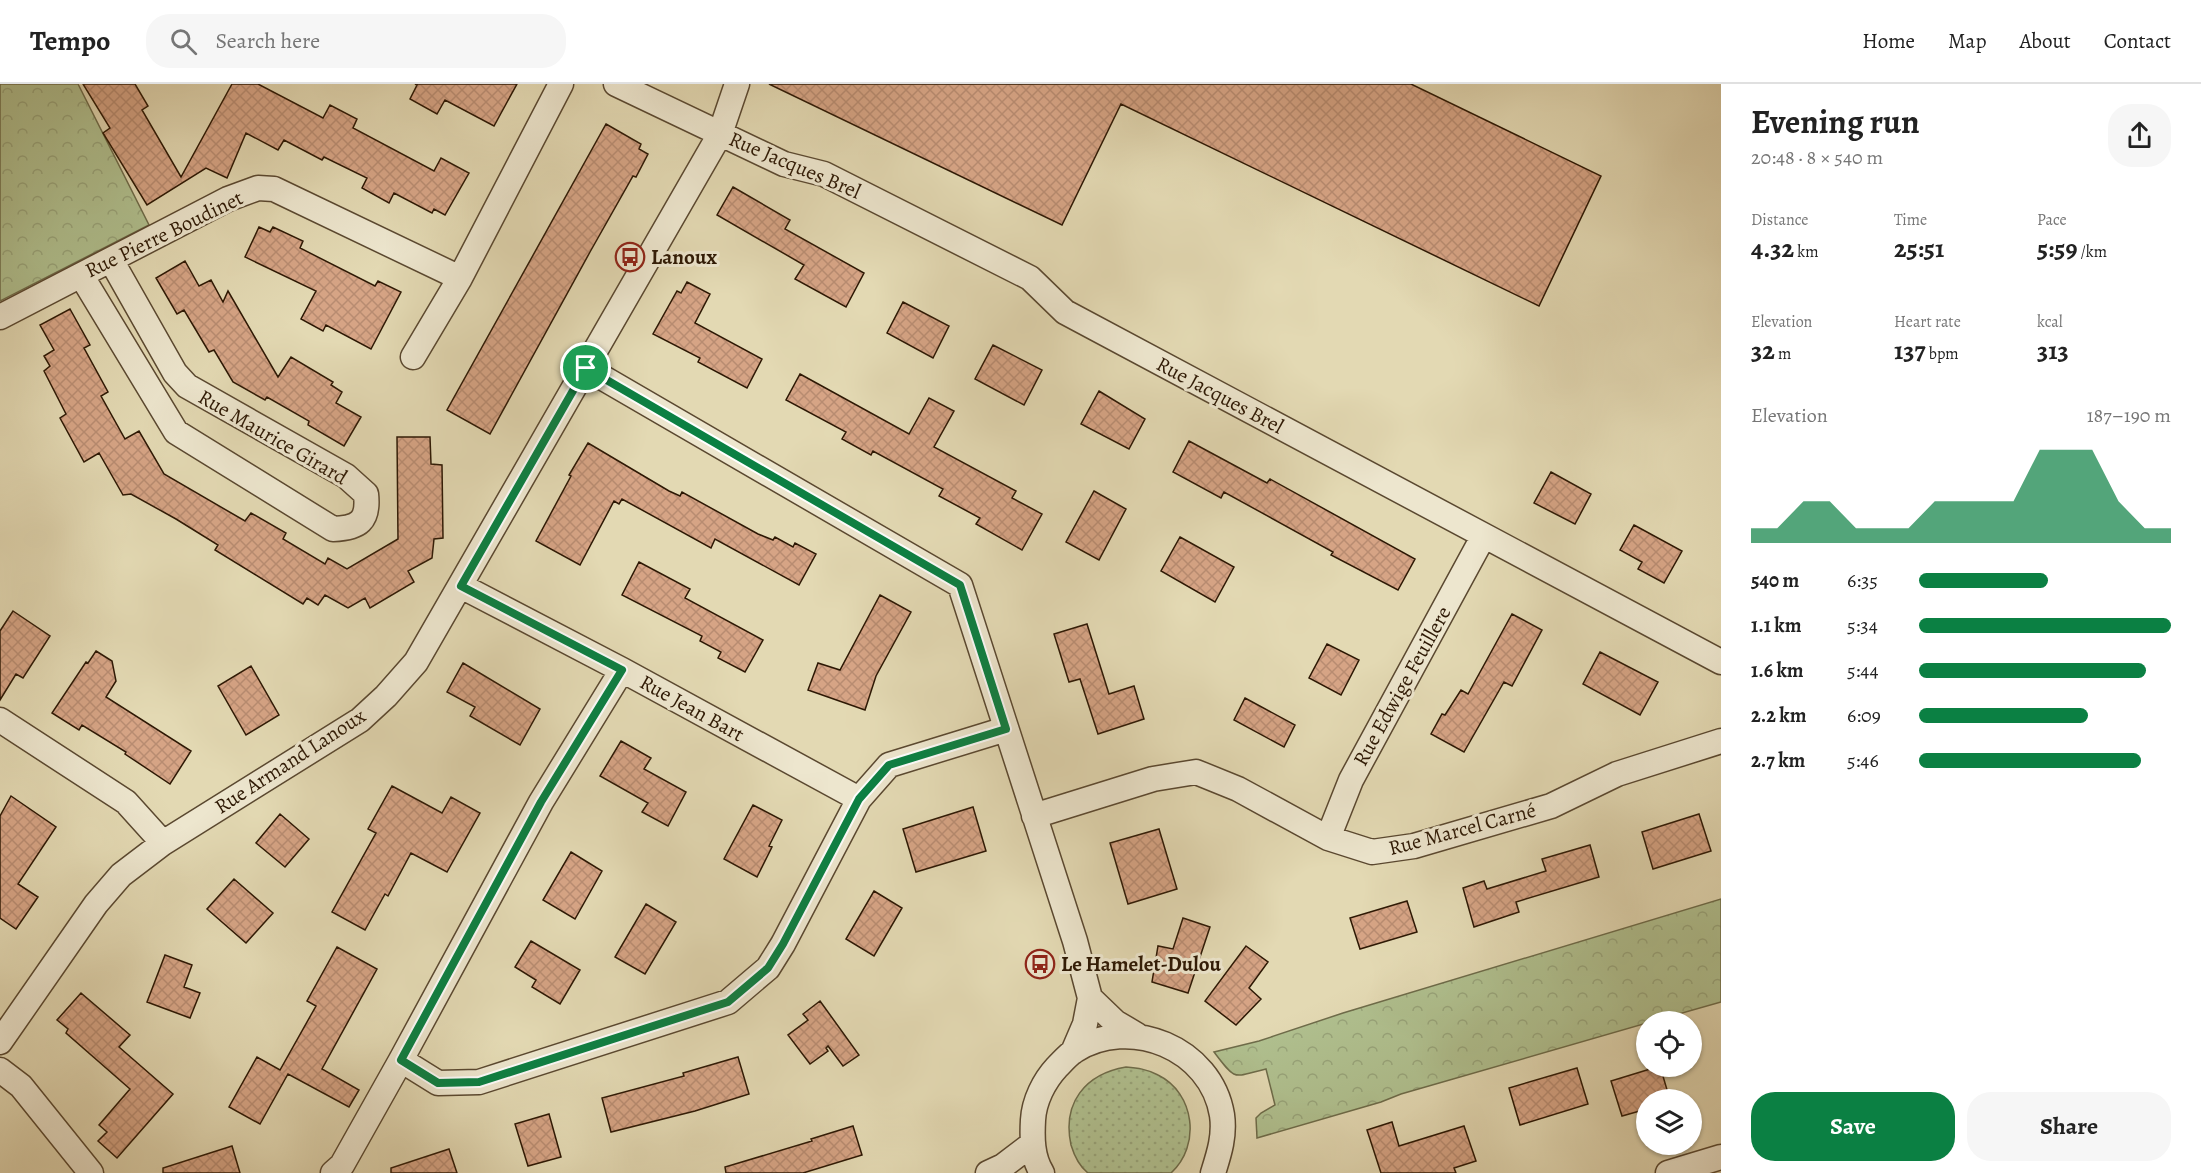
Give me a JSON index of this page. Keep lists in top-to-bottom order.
{
  "streets": {
    "street": [
      "Rue Jacques Brel",
      "Rue Pierre Boudinet",
      "Rue Maurice Girard",
      "Rue Edwige Feuillere",
      "Rue Jean Bart",
      "Rue Armand Lanoux",
      "Rue Marcel Carné"
    ]
  },
  "crossings": [
    ["Rue Jacques Brel", "Rue Edwige Feuillere"],
    ["Rue Jacques Brel", "Rue Armand Lanoux"],
    ["Rue Pierre Boudinet", "Rue Maurice Girard"],
    ["Rue Edwige Feuillere", "Rue Marcel Carné"],
    ["Rue Jean Bart", "Rue Armand Lanoux"]
  ],
  "places": {
    "bus stop": ["Lanoux", "Le Hamelet-Dulou"]
  },
  "page": {
    "header": "Tempo",
    "search": "Search here",
    "nav": [
      "Home",
      "Map",
      "About",
      "Contact"
    ],
    "heading": ["Evening run", "20:48 · 8 × 540 m"],
    "stats": [
      ["Distance", "4.32 km"],
      ["Time", "25:51"],
      ["Pace", "5:59 /km"],
      ["Elevation", "32 m"],
      ["Heart rate", "137 bpm"],
      ["kcal", "313"]
    ],
    "chart": ["Elevation", "187–190 m"],
    "list": [
      {
        "name": "540 m",
        "note": "6:35"
      },
      {
        "name": "1.1 km",
        "note": "5:34"
      },
      {
        "name": "1.6 km",
        "note": "5:44"
      },
      {
        "name": "2.2 km",
        "note": "6:09"
      },
      {
        "name": "2.7 km",
        "note": "5:46"
      }
    ],
    "buttons": ["Save", "Share"]
  }
}
